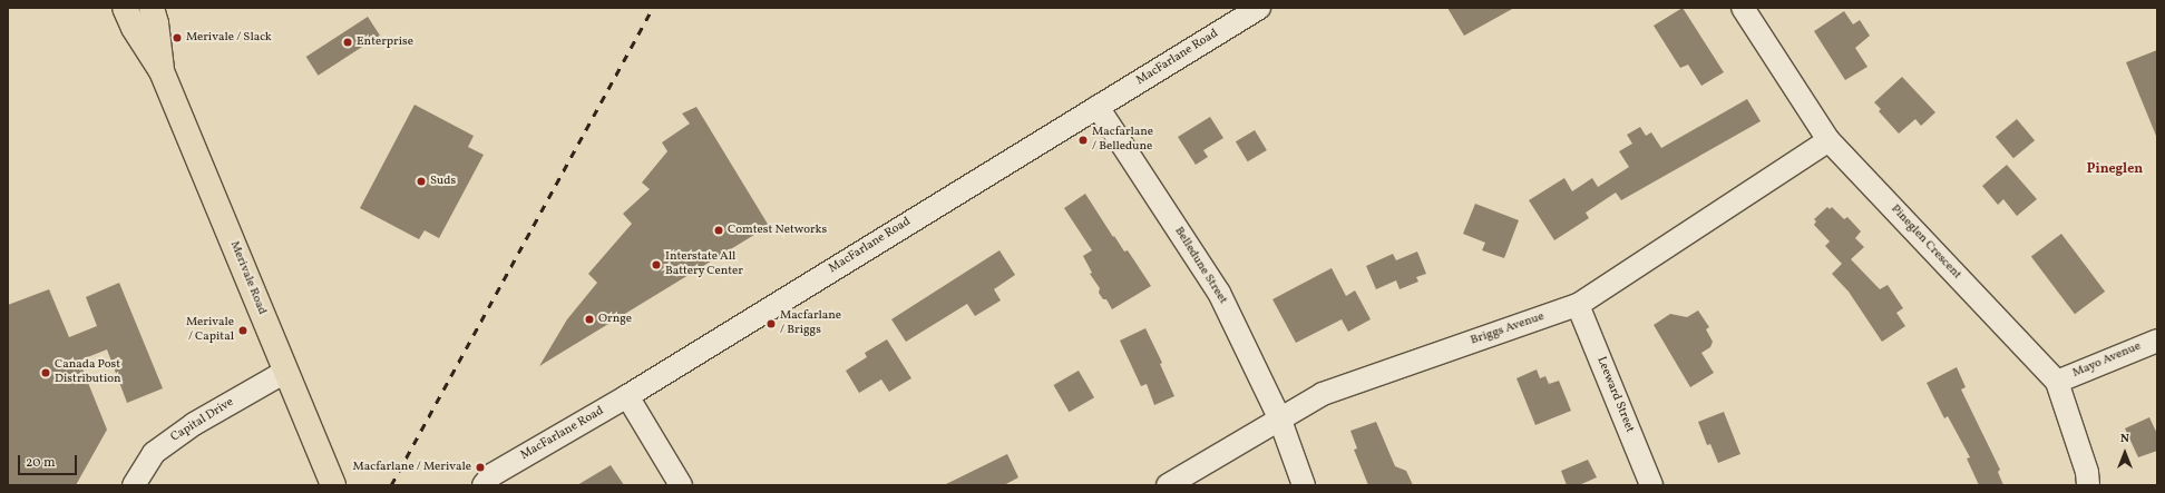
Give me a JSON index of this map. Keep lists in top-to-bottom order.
{
  "streets": {
    "main road": ["Merivale Road"],
    "street": [
      "MacFarlane Road",
      "Pineglen Crescent",
      "Belledune Street",
      "Briggs Avenue",
      "Mayo Avenue",
      "Leeward Street",
      "Capital Drive"
    ]
  },
  "crossings": [
    ["MacFarlane Road", "Belledune Street"],
    ["Pineglen Crescent", "Briggs Avenue"],
    ["Pineglen Crescent", "Mayo Avenue"],
    ["Belledune Street", "Briggs Avenue"],
    ["Merivale Road", "Capital Drive"],
    ["Briggs Avenue", "Leeward Street"]
  ],
  "districts": ["Pineglen"],
  "places": [
    "Merivale / Slack",
    "Enterprise",
    "Macfarlane / Belledune",
    "Suds",
    "Comtest Networks",
    "Interstate All Battery Center",
    "Ornge",
    "Macfarlane / Briggs",
    "Merivale / Capital",
    "Canada Post Distribution",
    "Macfarlane / Merivale"
  ],
  "scale_bar": "20 m",
  "north": "top"
}
